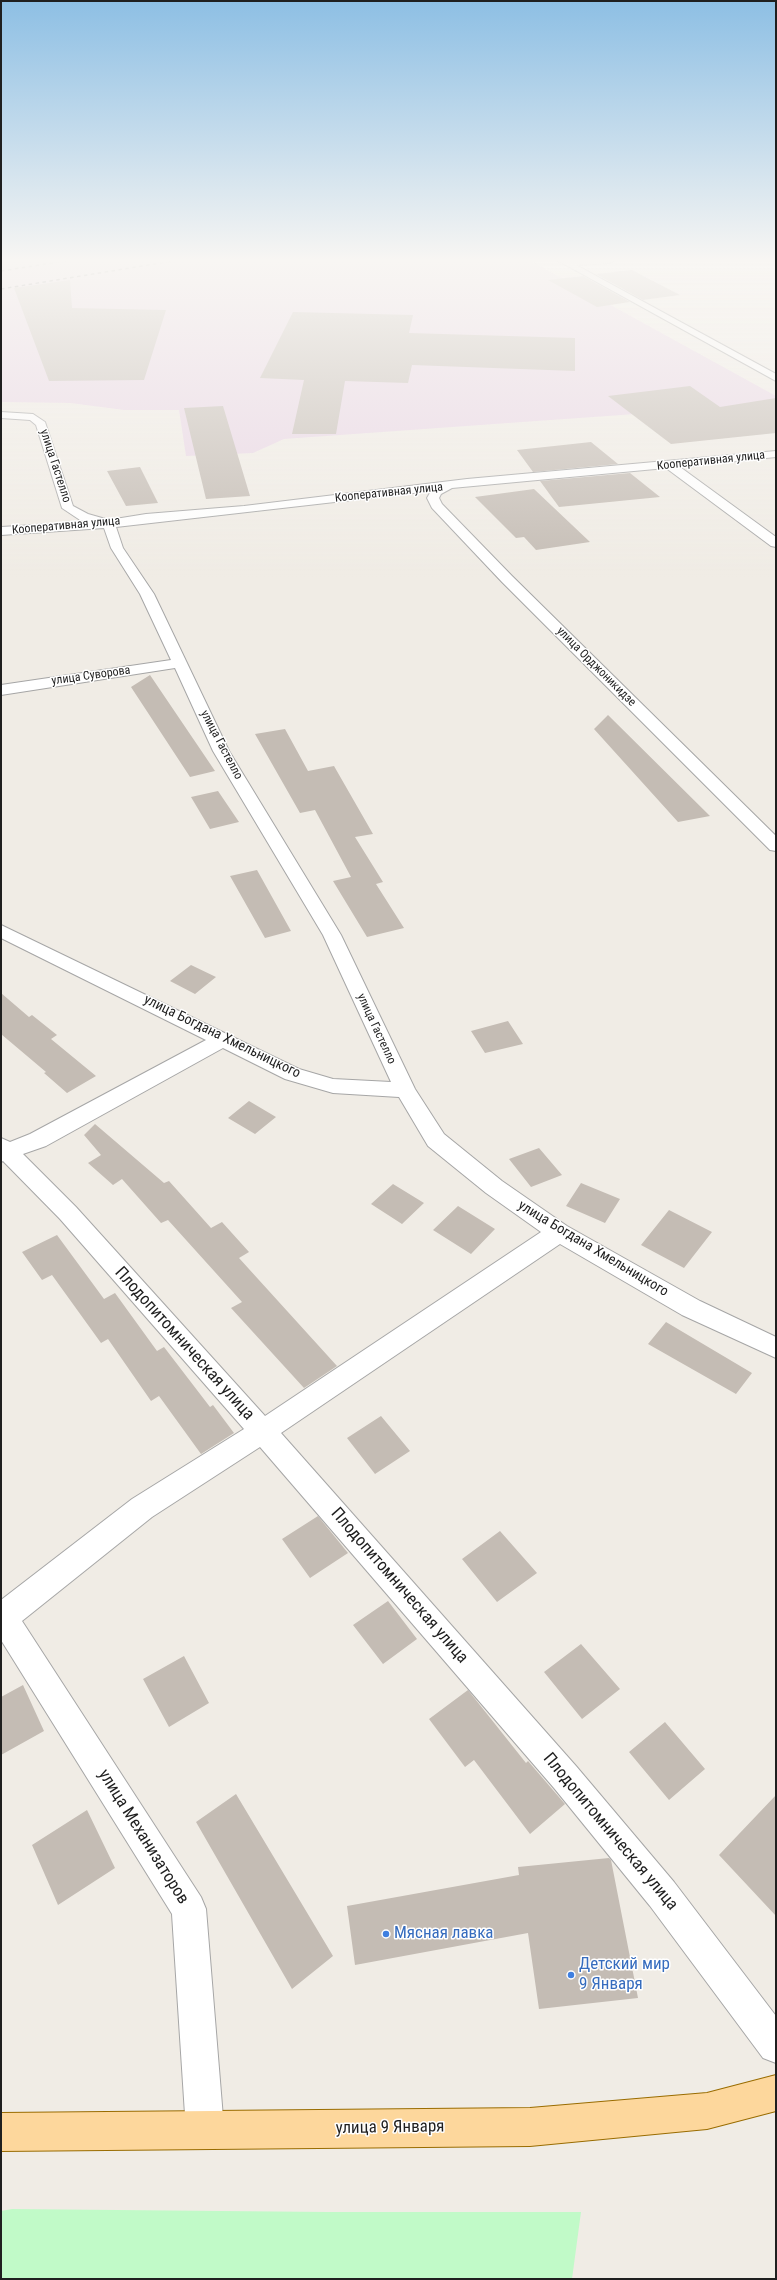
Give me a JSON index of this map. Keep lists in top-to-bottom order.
{
  "streets": {
    "main road": ["улица 9 Января"],
    "street": [
      "Кооперативная улица",
      "улица Гастелло",
      "улица Орджоникидзе",
      "улица Суворова",
      "улица Богдана Хмельницкого",
      "Плодопитомническая улица",
      "улица Механизаторов"
    ]
  },
  "crossings": [
    ["Кооперативная улица", "улица Гастелло"],
    ["Кооперативная улица", "улица Орджоникидзе"],
    ["улица Гастелло", "улица Суворова"],
    ["улица Гастелло", "улица Богдана Хмельницкого"],
    ["улица Механизаторов", "улица 9 Января"]
  ],
  "places": ["Мясная лавка", "Детский мир 9 Января"]
}
